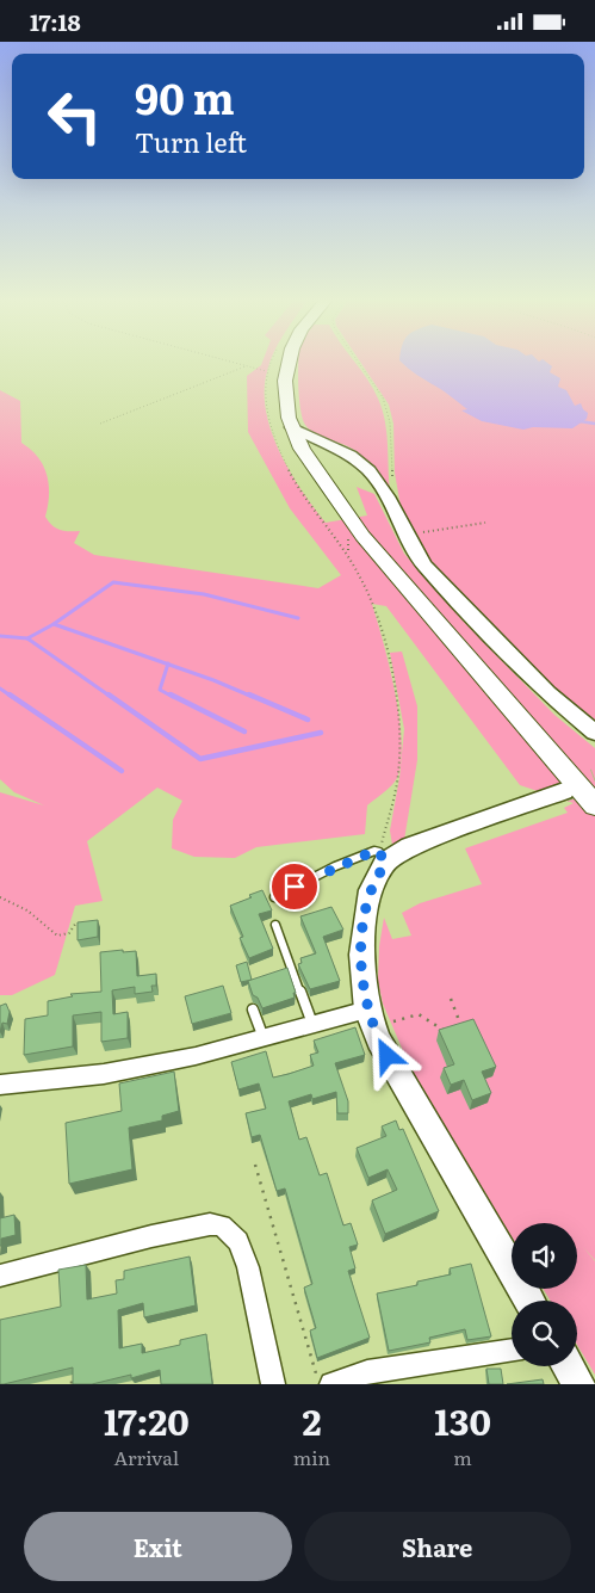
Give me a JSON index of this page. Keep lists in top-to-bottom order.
{
  "page": {
    "status": "17:18",
    "turn": ["90 m", "Turn left"],
    "eta": [
      "17:20",
      "Arrival",
      "2",
      "min",
      "130",
      "m"
    ],
    "buttons": ["Exit", "Share"]
  }
}
